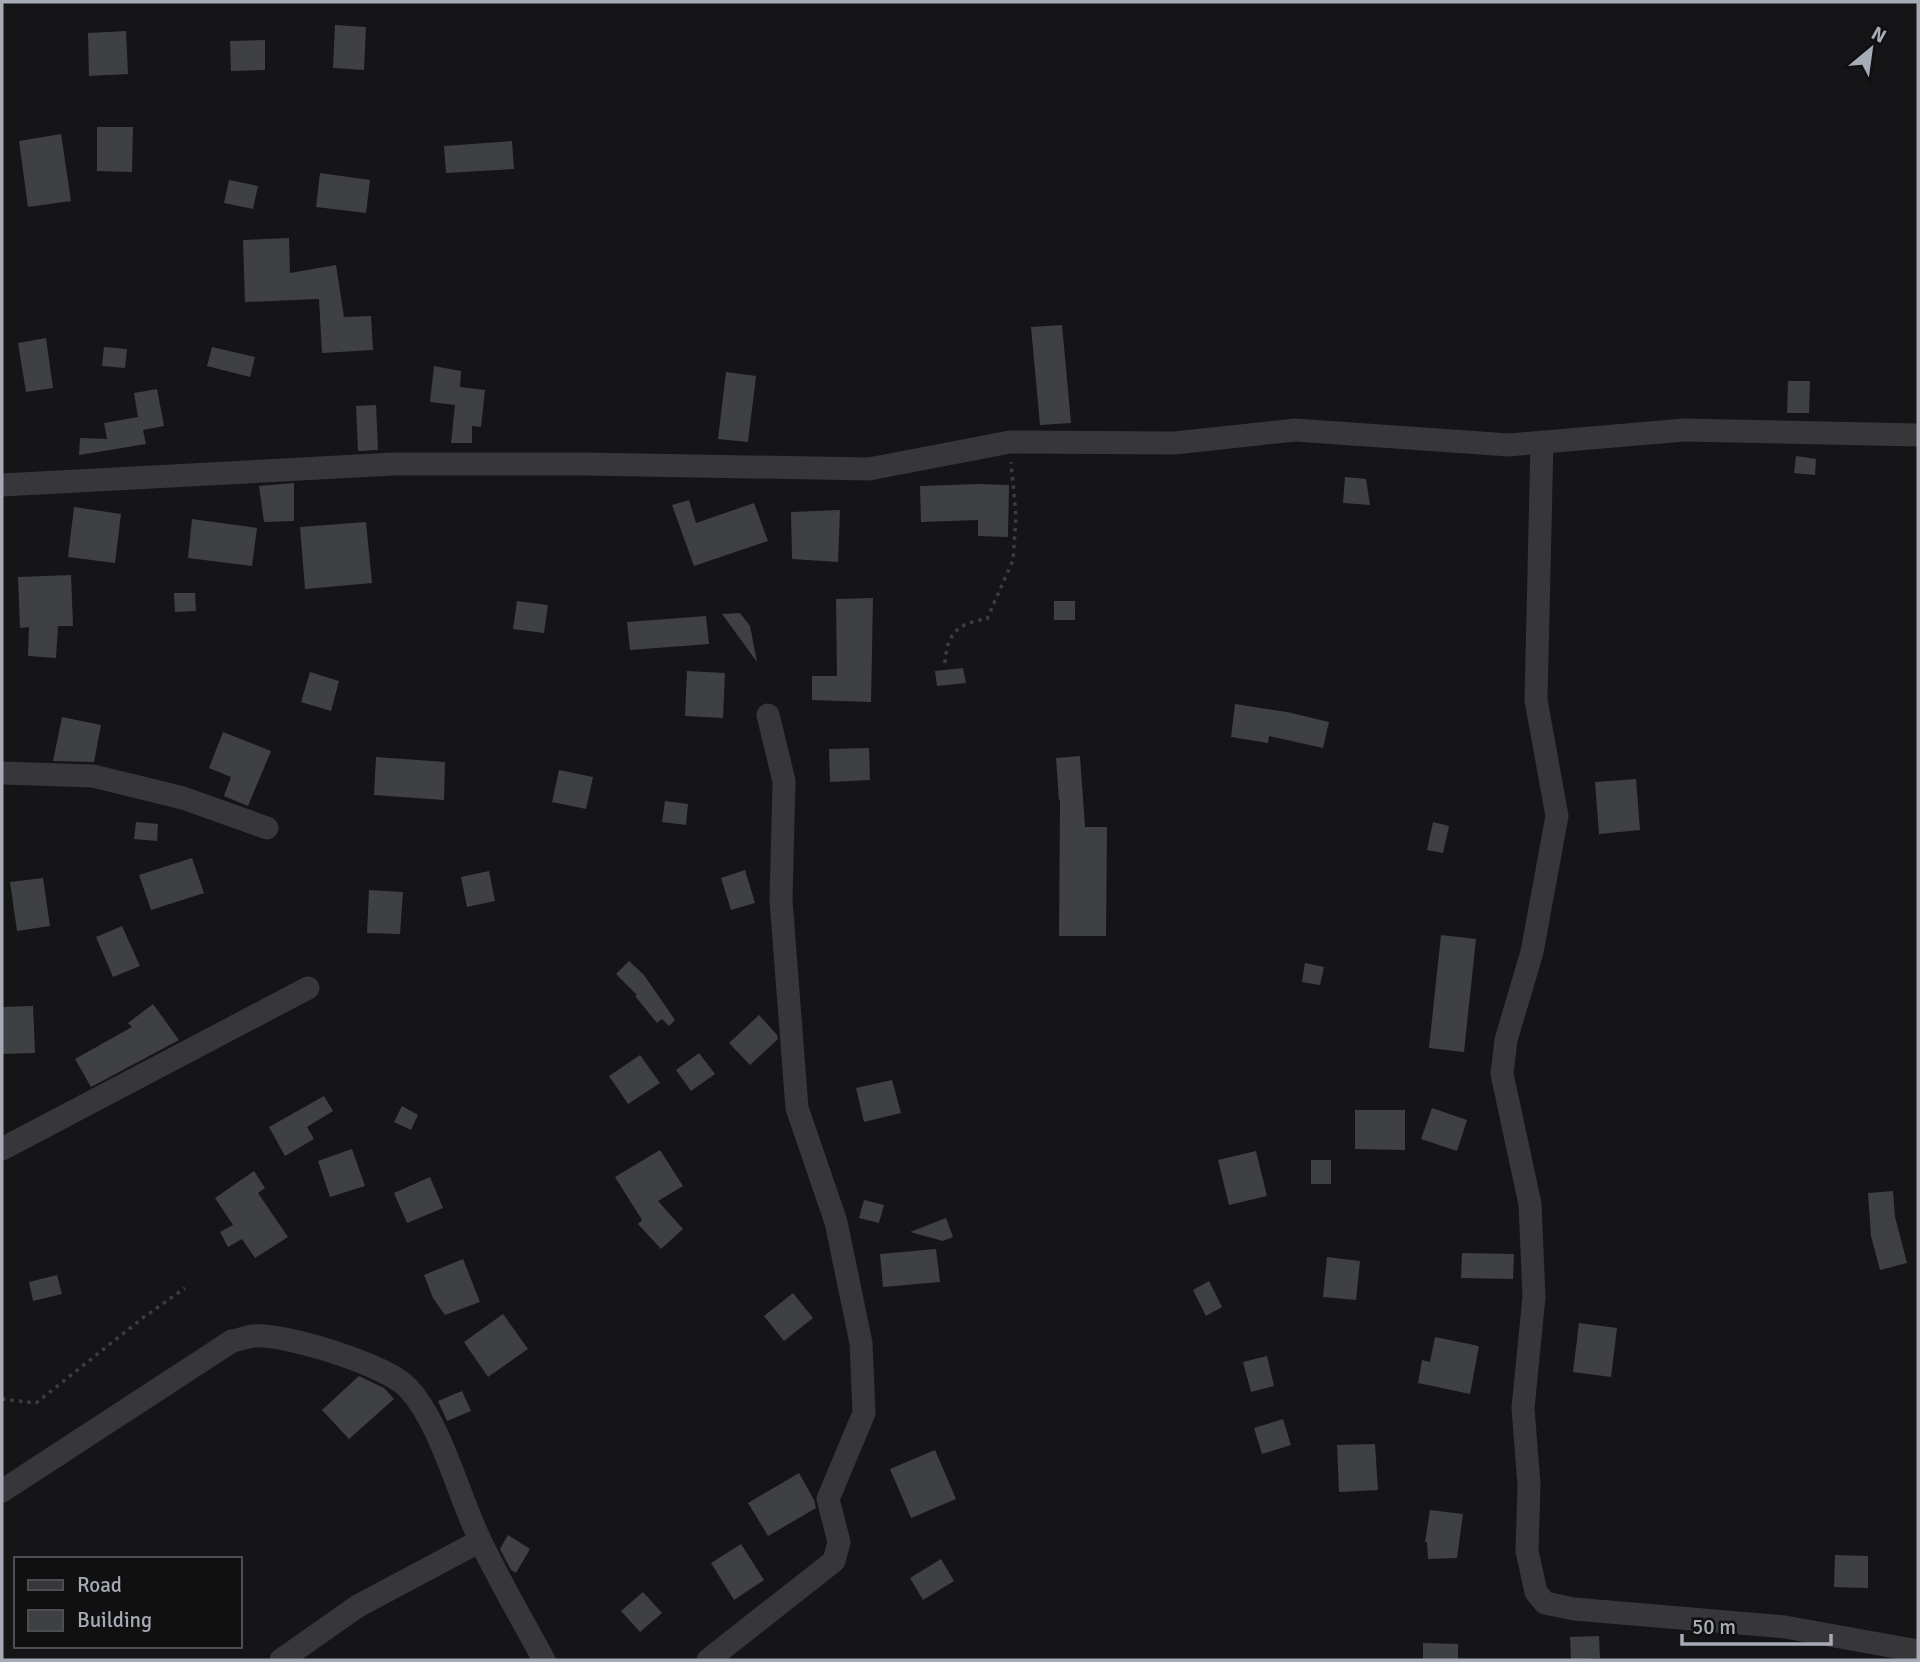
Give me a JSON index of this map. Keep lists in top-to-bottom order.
{
  "legend": ["Road", "Building"],
  "scale_bar": "50 m",
  "north": "top right"
}
